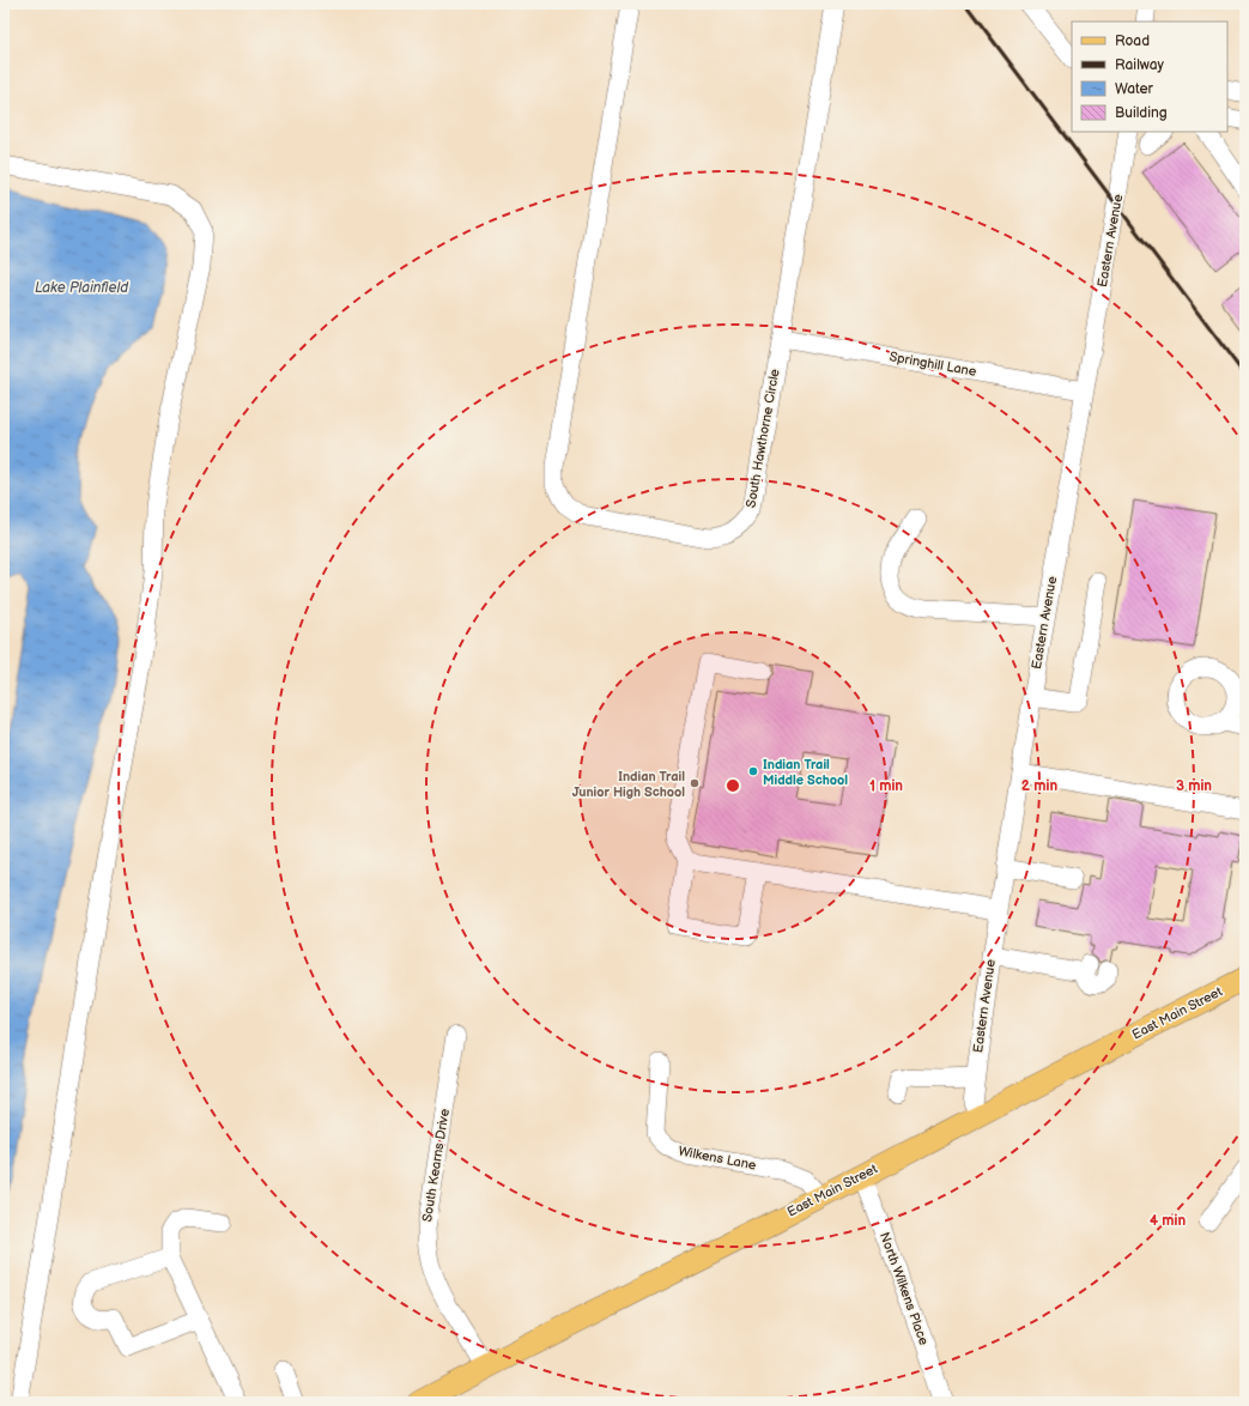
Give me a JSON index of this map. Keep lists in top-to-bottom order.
{
  "streets": {
    "main road": ["East Main Street"],
    "street": [
      "Eastern Avenue",
      "Springhill Lane",
      "South Hawthorne Circle",
      "Wilkens Lane",
      "South Kearns Drive",
      "North Wilkens Place"
    ]
  },
  "crossings": [
    ["Eastern Avenue", "Springhill Lane"],
    ["Eastern Avenue", "East Main Street"],
    ["Springhill Lane", "South Hawthorne Circle"],
    ["East Main Street", "Wilkens Lane"],
    ["East Main Street", "South Kearns Drive"],
    ["East Main Street", "North Wilkens Place"]
  ],
  "water": ["Lake Plainfield"],
  "places": ["Indian Trail Middle School", "Indian Trail Junior High School"],
  "legend": [
    "Road",
    "Railway",
    "Water",
    "Building"
  ],
  "rings": [
    "1 min",
    "2 min",
    "3 min",
    "4 min"
  ]
}
